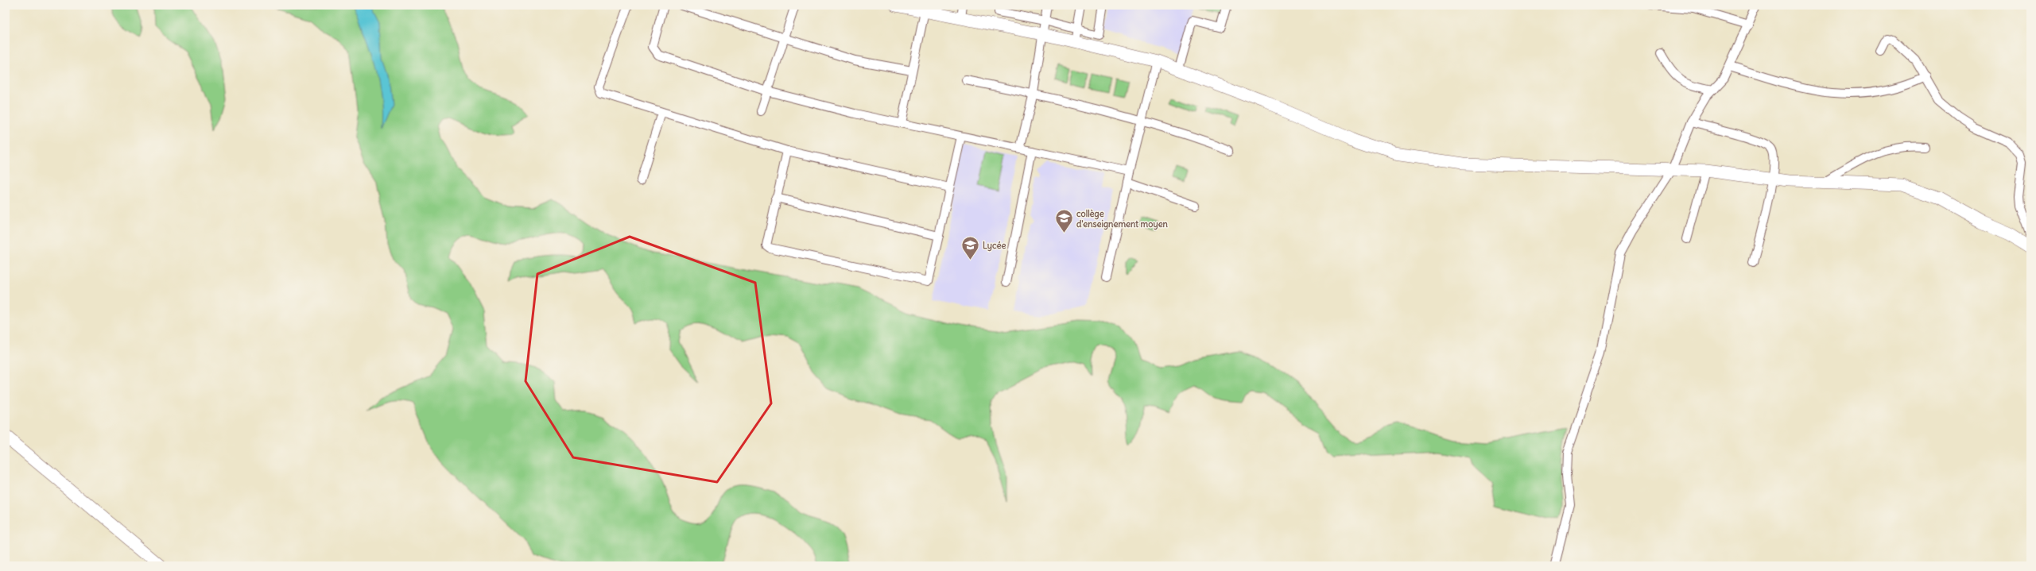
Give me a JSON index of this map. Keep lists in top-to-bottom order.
{
  "places": {
    "school or university": ["collège d'enseignement moyen", "Lycée"]
  }
}
